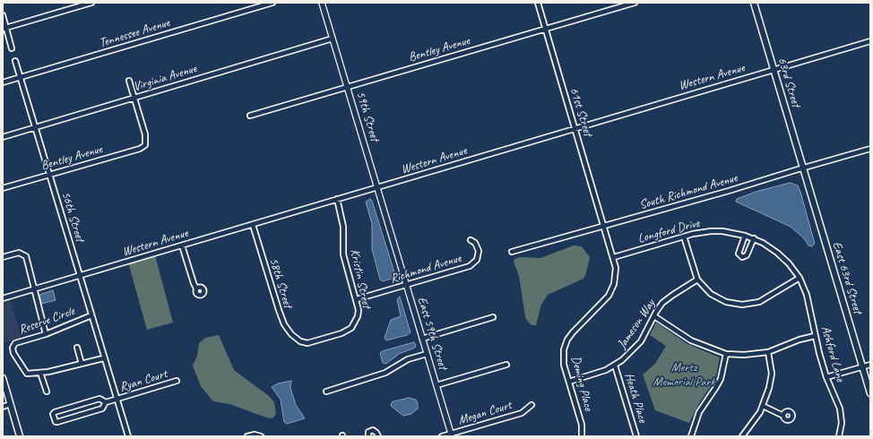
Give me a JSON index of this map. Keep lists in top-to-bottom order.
{
  "streets": {
    "main road": ["63rd Street", "East 63rd Street"],
    "street": [
      "Tennessee Avenue",
      "Bentley Avenue",
      "Western Avenue",
      "Virginia Avenue",
      "61st Street",
      "59th Street",
      "South Richmond Avenue",
      "56th Street",
      "Longford Drive",
      "Richmond Avenue",
      "Kristin Street",
      "58th Street",
      "Reserve Circle",
      "Jameson Way",
      "East 59th Street",
      "Ashford Lane",
      "Ryan Court",
      "Deming Place",
      "Heath Place",
      "Megan Court"
    ]
  },
  "crossings": [
    ["Tennessee Avenue", "56th Street"],
    ["Bentley Avenue", "Virginia Avenue"],
    ["Bentley Avenue", "61st Street"],
    ["Bentley Avenue", "59th Street"],
    ["Bentley Avenue", "56th Street"],
    ["Western Avenue", "63rd Street"],
    ["Western Avenue", "61st Street"],
    ["Western Avenue", "59th Street"],
    ["Western Avenue", "56th Street"],
    ["Western Avenue", "Kristin Street"],
    ["Western Avenue", "58th Street"],
    ["Virginia Avenue", "59th Street"],
    ["Virginia Avenue", "56th Street"],
    ["63rd Street", "South Richmond Avenue"],
    ["63rd Street", "East 63rd Street"],
    ["61st Street", "South Richmond Avenue"],
    ["61st Street", "Deming Place"],
    ["59th Street", "East 59th Street"],
    ["South Richmond Avenue", "East 63rd Street"],
    ["South Richmond Avenue", "Deming Place"],
    ["56th Street", "Reserve Circle"],
    ["56th Street", "Ryan Court"],
    ["Longford Drive", "Ashford Lane"],
    ["Longford Drive", "Deming Place"],
    ["Richmond Avenue", "Kristin Street"],
    ["Richmond Avenue", "East 59th Street"],
    ["Kristin Street", "58th Street"],
    ["Jameson Way", "Deming Place"],
    ["Jameson Way", "Heath Place"],
    ["East 59th Street", "Megan Court"]
  ],
  "parks": ["Mertz Memorial Park"]
}
